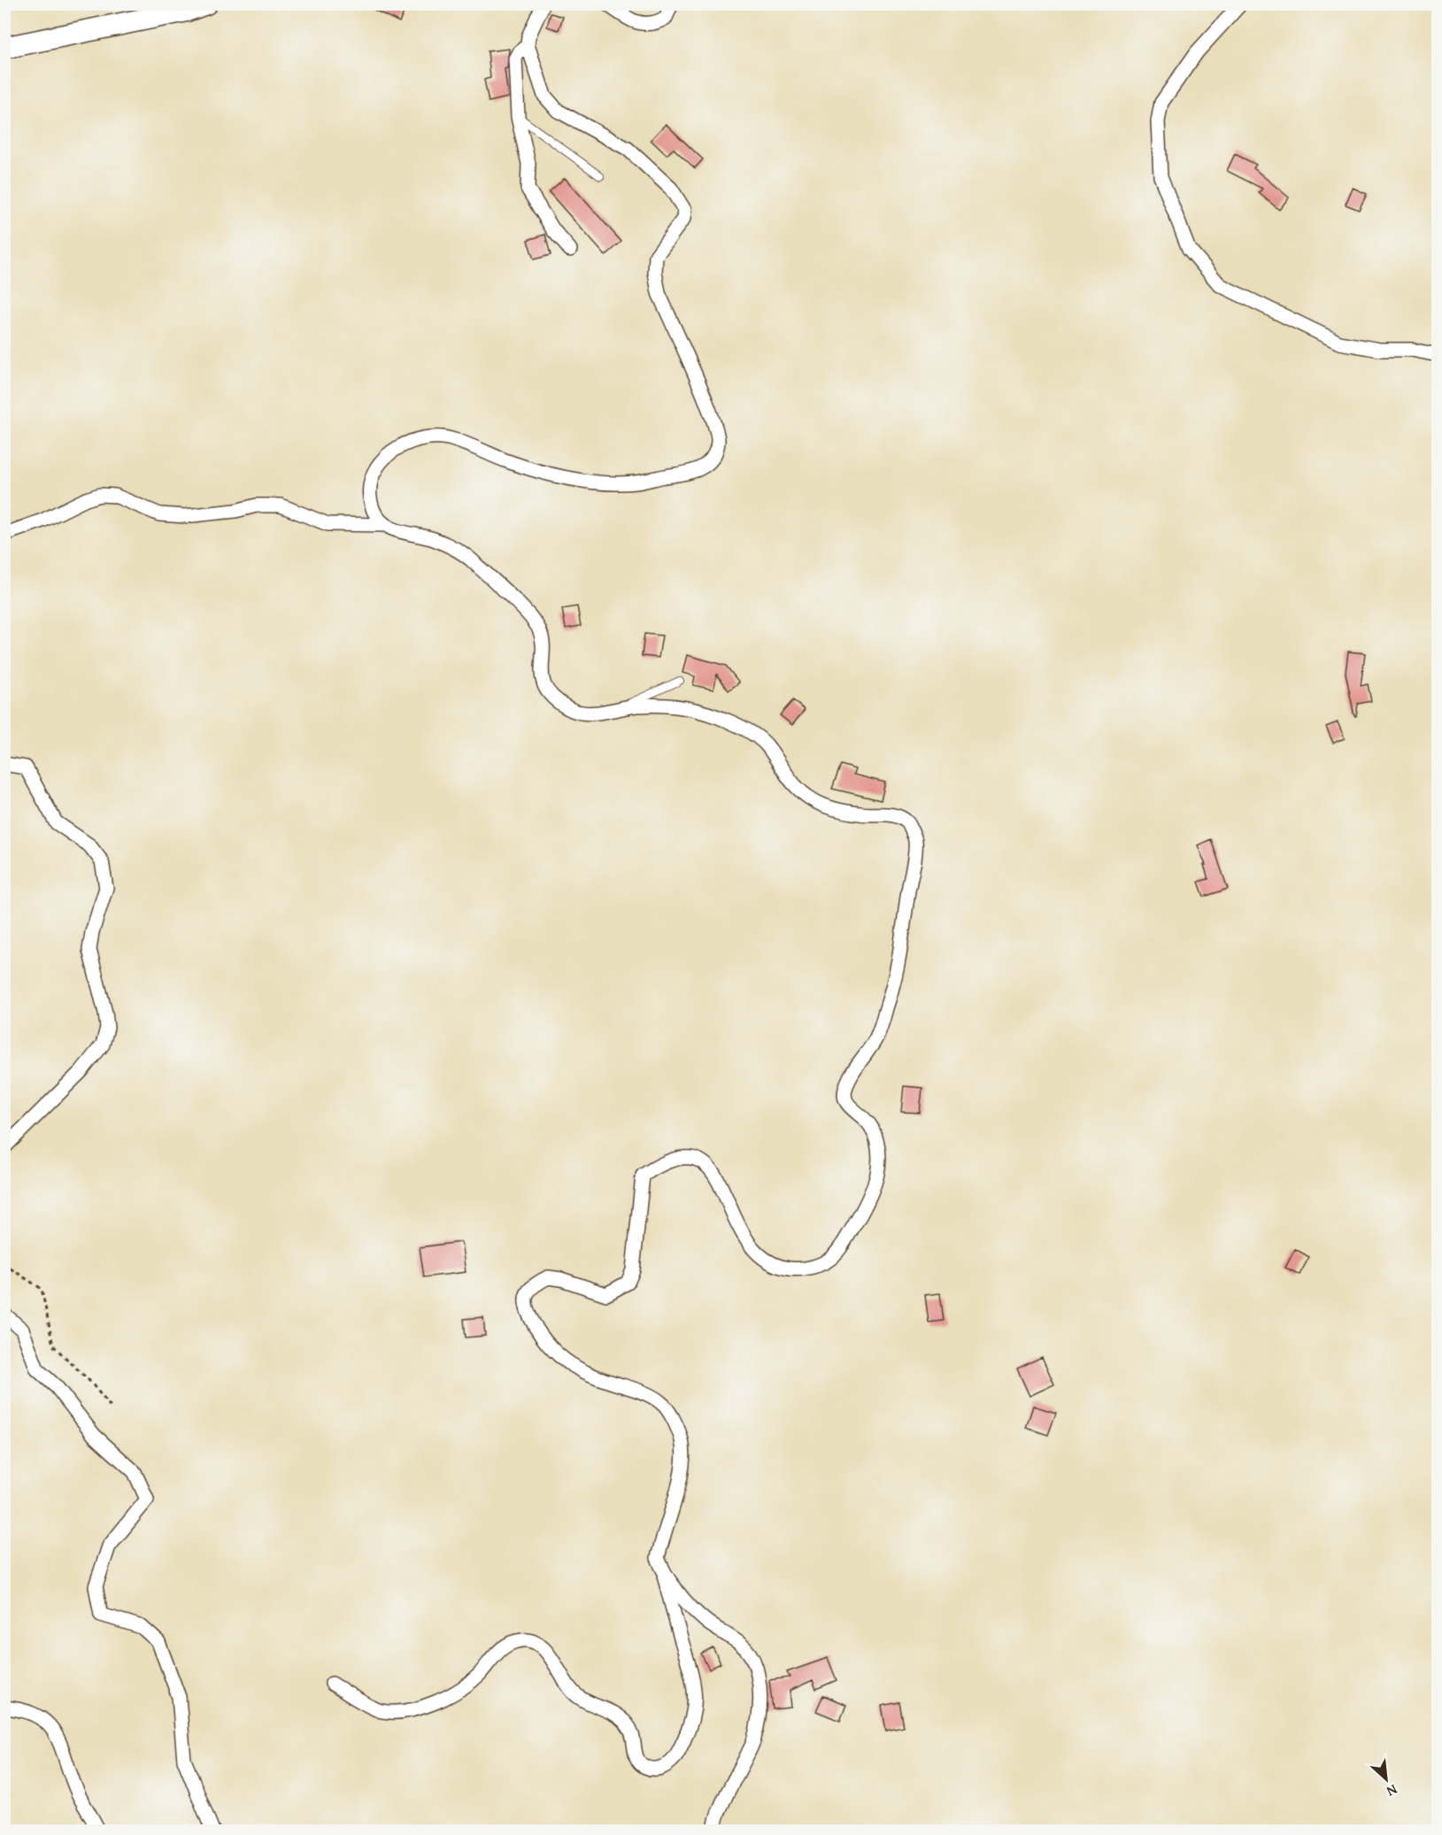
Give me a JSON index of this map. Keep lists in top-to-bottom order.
{
  "north": "bottom right"
}
